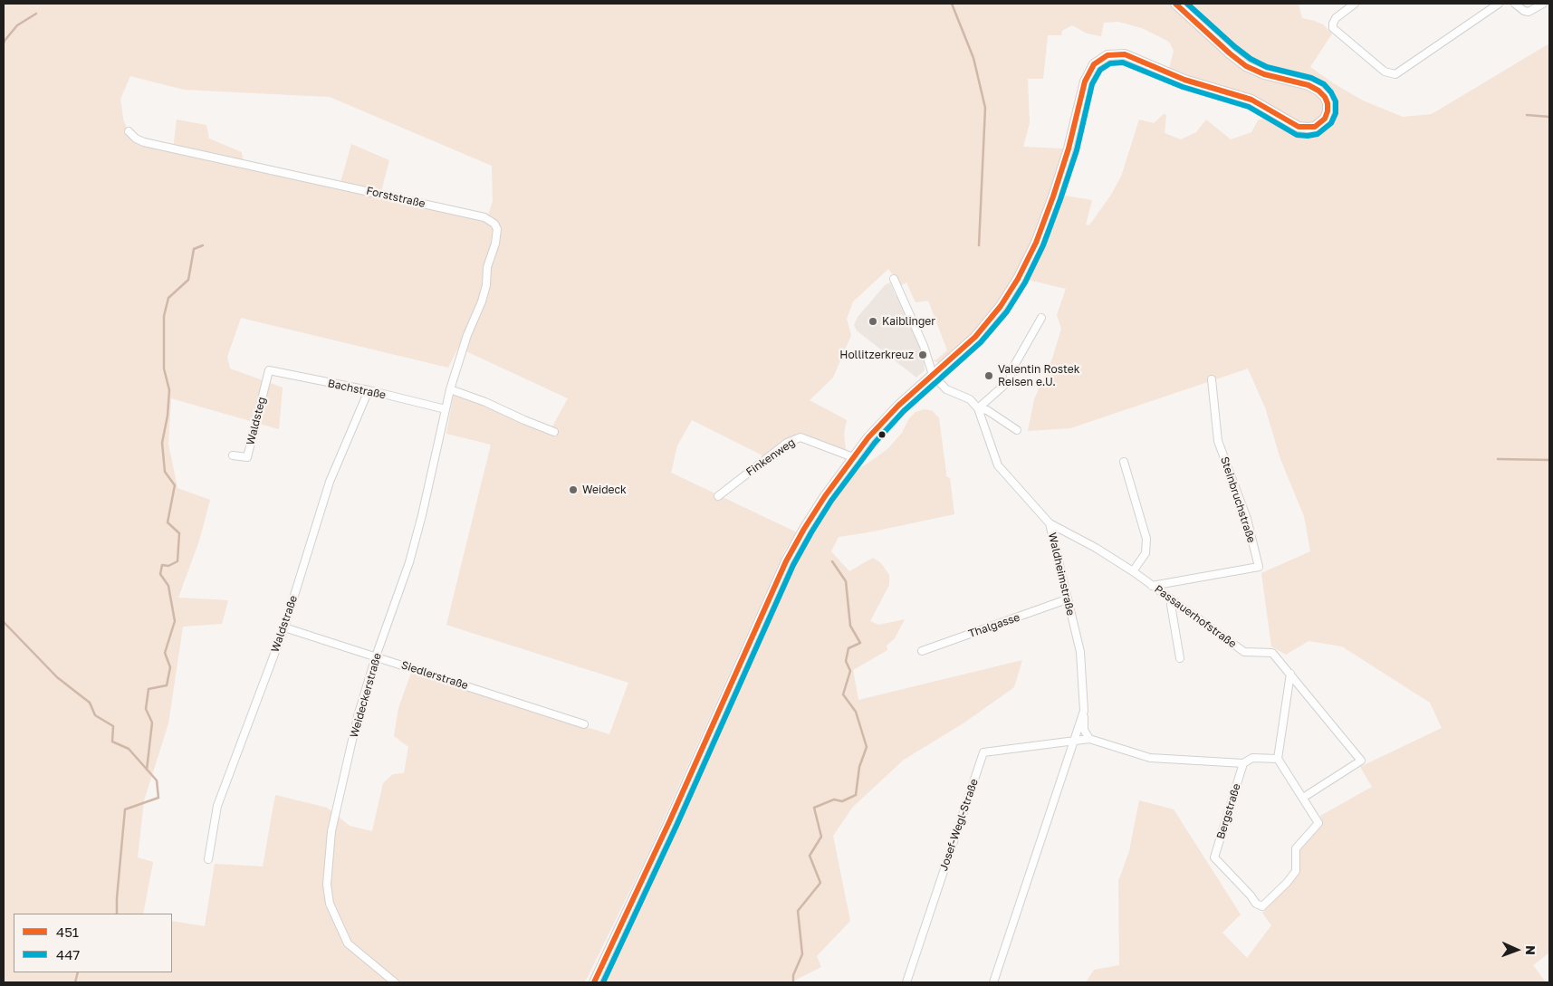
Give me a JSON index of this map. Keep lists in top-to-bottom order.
{
  "streets": {
    "street": [
      "Forststraße",
      "Bachstraße",
      "Waldsteg",
      "Finkenweg",
      "Steinbruchstraße",
      "Waldheimstraße",
      "Passauerhofstraße",
      "Waldstraße",
      "Thalgasse",
      "Siedlerstraße",
      "Weideckerstraße",
      "Bergstraße",
      "Josef-Wegl-Straße"
    ]
  },
  "crossings": [
    ["Forststraße", "Weideckerstraße"],
    ["Bachstraße", "Waldsteg"],
    ["Bachstraße", "Waldstraße"],
    ["Bachstraße", "Weideckerstraße"],
    ["Steinbruchstraße", "Passauerhofstraße"],
    ["Waldheimstraße", "Passauerhofstraße"],
    ["Waldheimstraße", "Thalgasse"],
    ["Waldheimstraße", "Josef-Wegl-Straße"],
    ["Passauerhofstraße", "Bergstraße"],
    ["Waldstraße", "Siedlerstraße"],
    ["Siedlerstraße", "Weideckerstraße"]
  ],
  "places": [
    "Kaiblinger",
    "Hollitzerkreuz",
    "Valentin Rostek Reisen e.U.",
    "Weideck"
  ],
  "lines": ["transit line 451", "transit line 447"],
  "legend": ["451", "447"],
  "north": "right"
}
